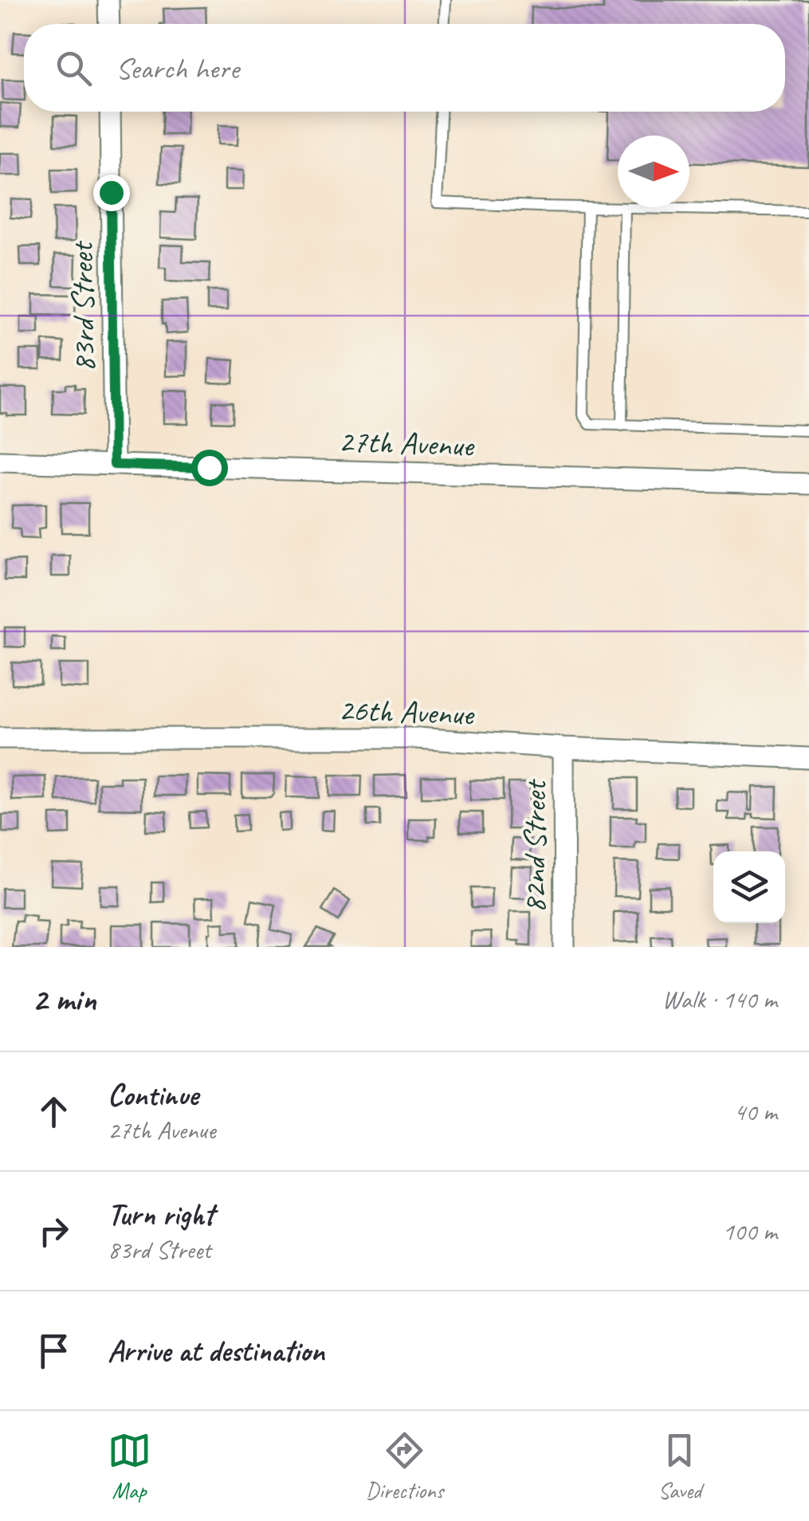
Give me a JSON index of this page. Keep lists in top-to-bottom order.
{
  "streets": {
    "street": [
      "83rd Street",
      "27th Avenue",
      "26th Avenue",
      "82nd Street"
    ]
  },
  "crossings": [
    ["83rd Street", "27th Avenue"],
    ["26th Avenue", "82nd Street"]
  ],
  "north": "right",
  "page": {
    "search": "Search here",
    "heading": ["2 min", "Walk · 140 m"],
    "list": [
      ["Continue", "27th Avenue", "40 m"],
      ["Turn right", "83rd Street", "100 m"],
      "Arrive at destination"
    ],
    "nav": ["Map", "Directions", "Saved"]
  }
}
